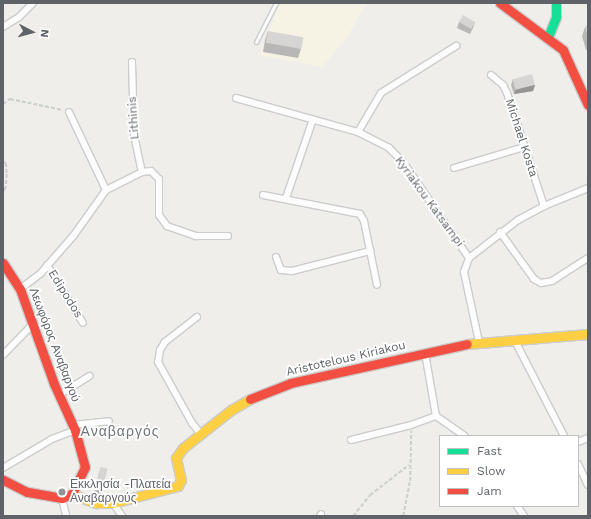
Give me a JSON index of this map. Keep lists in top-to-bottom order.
{
  "streets": {
    "street": [
      "Lithinis",
      "Michael Kosta",
      "Kyriakou Katsampi",
      "Edipodos",
      "Λεωφόρος Αναβαργού",
      "Aristotelous Kiriakou"
    ]
  },
  "crossings": [
    ["Kyriakou Katsampi", "Aristotelous Kiriakou"],
    ["Λεωφόρος Αναβαργού", "Aristotelous Kiriakou"]
  ],
  "districts": ["Αναβαργός"],
  "places": ["Εκκλησία -Πλατεία Αναβαργούς"],
  "legend": ["Fast", "Slow", "Jam"],
  "north": "right"
}
